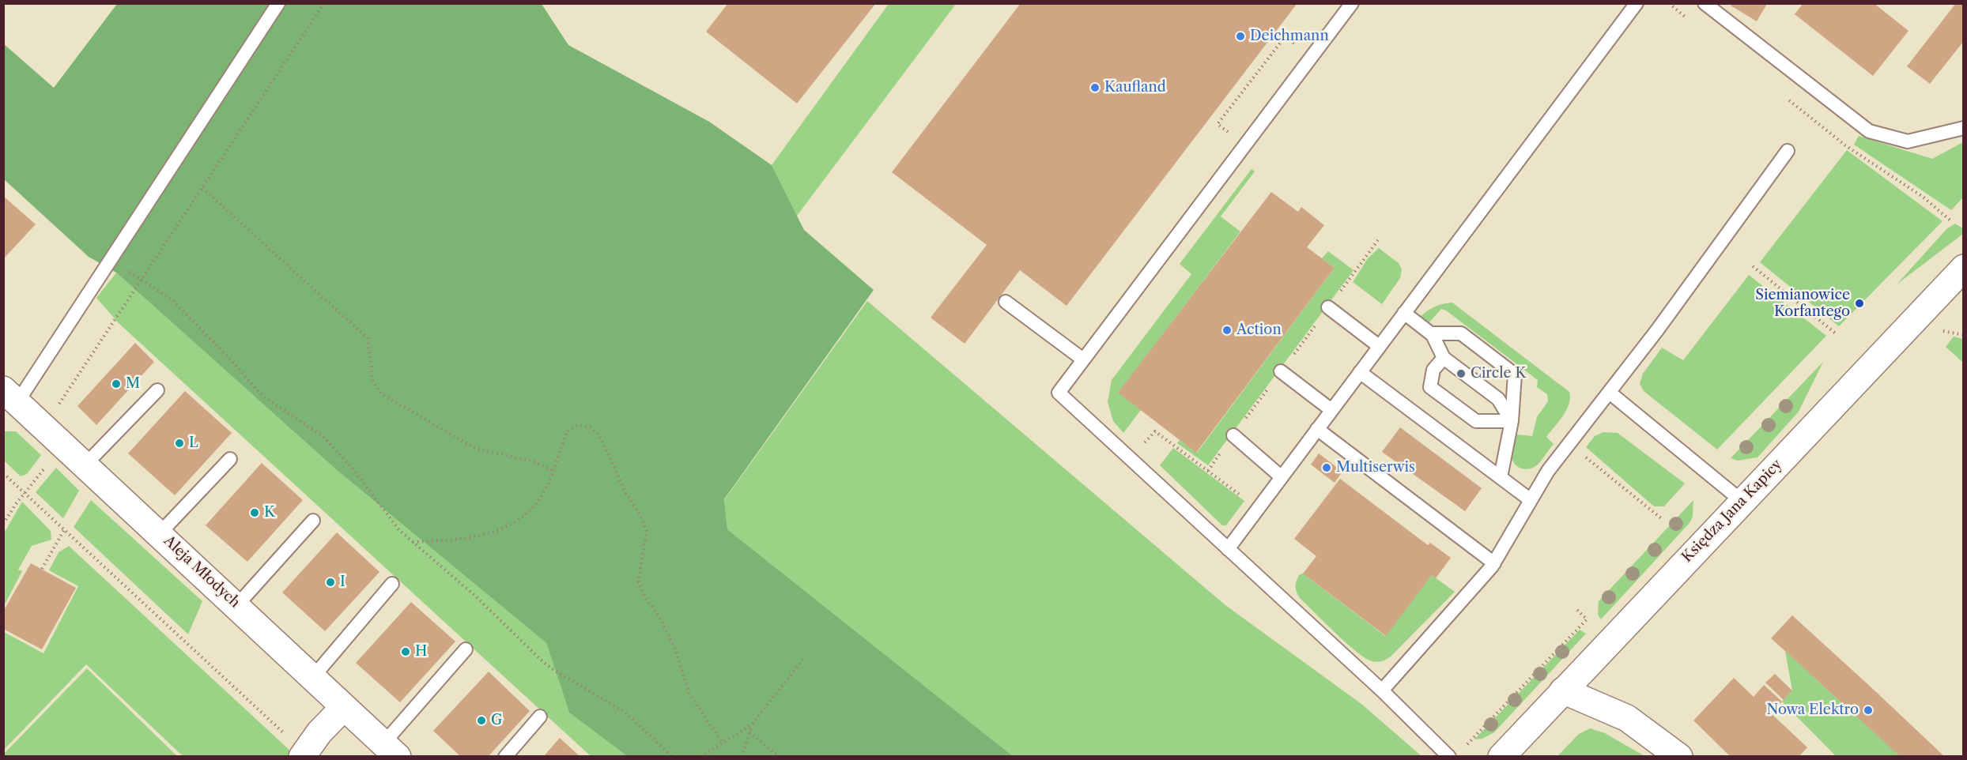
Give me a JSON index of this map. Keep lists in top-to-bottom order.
{
  "streets": {
    "street": ["Księdza Jana Kapicy", "Aleja Młodych"]
  },
  "places": [
    "Deichmann",
    "Kaufland",
    "Siemianowice Korfantego",
    "Action",
    "Circle K",
    "M",
    "L",
    "Multiserwis",
    "K",
    "I",
    "H",
    "Nowa Elektro",
    "G"
  ]
}
